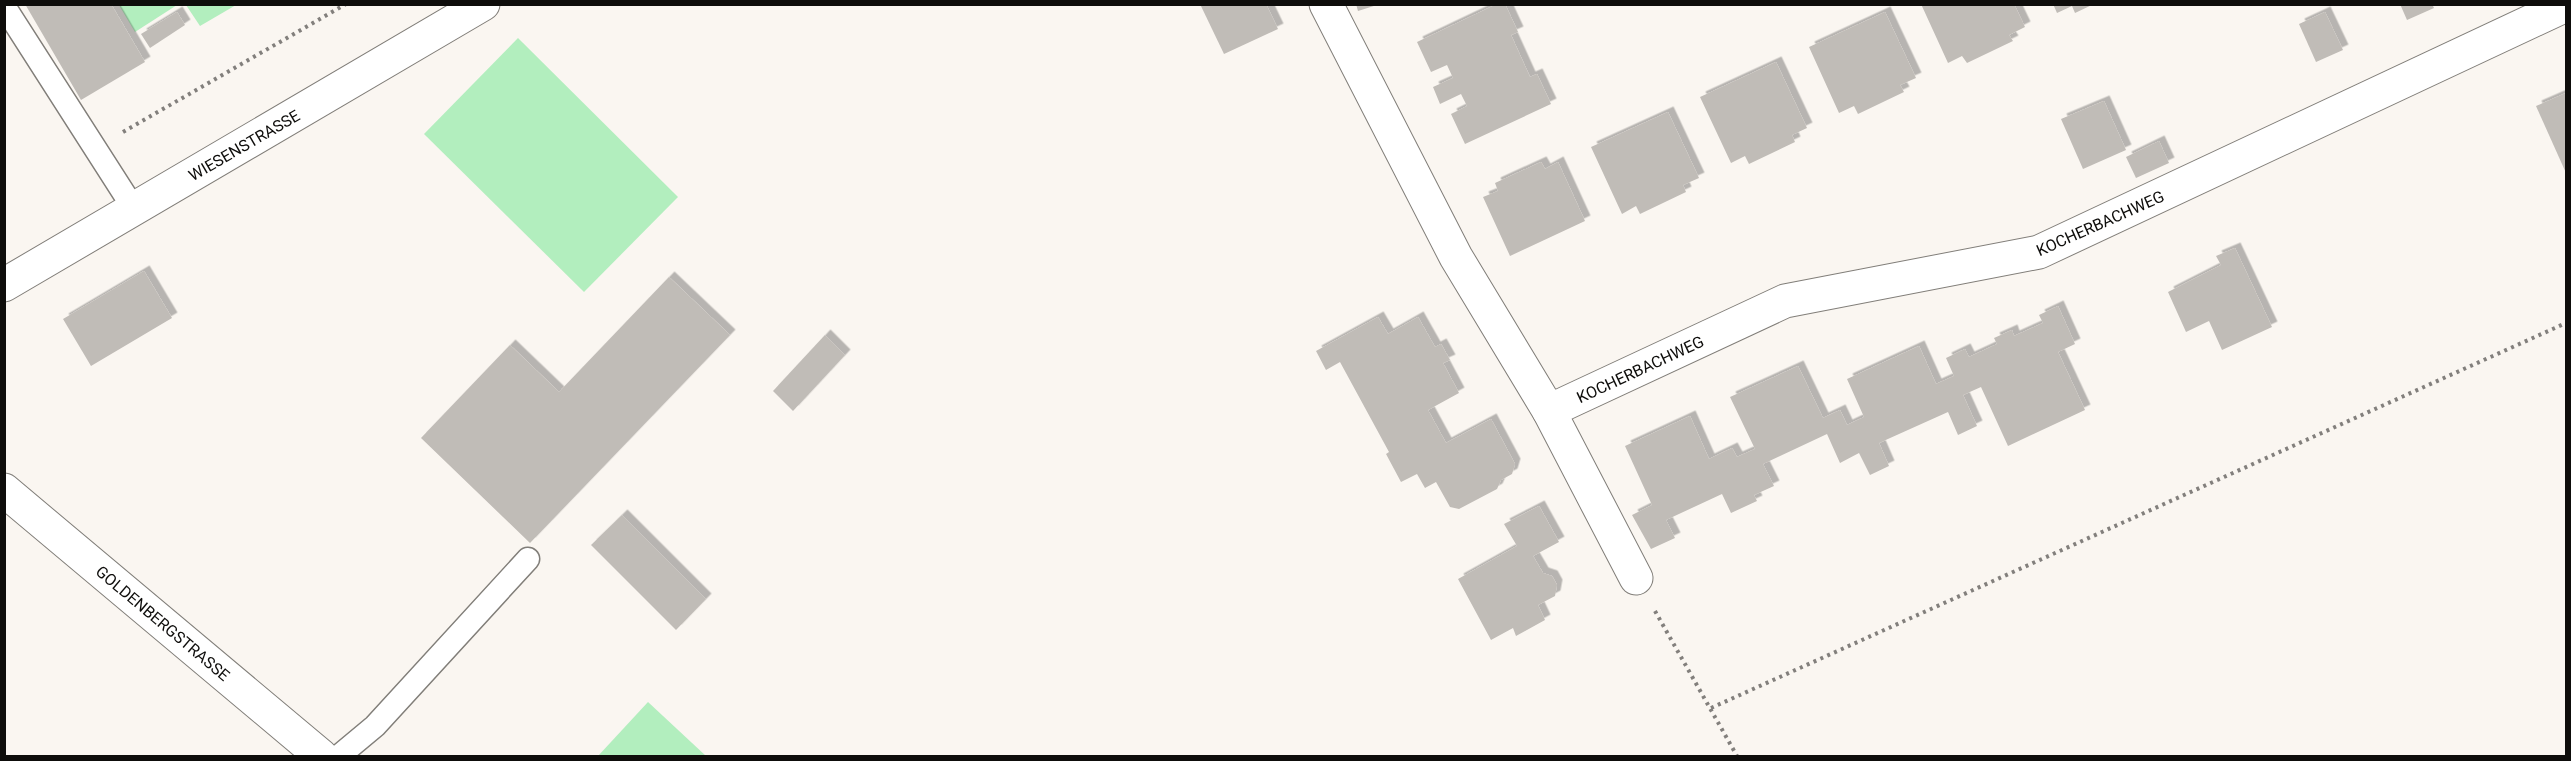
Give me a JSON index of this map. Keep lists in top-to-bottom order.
{
  "streets": {
    "street": ["WIESENSTRASSE", "KOCHERBACHWEG", "GOLDENBERGSTRASSE"]
  }
}
